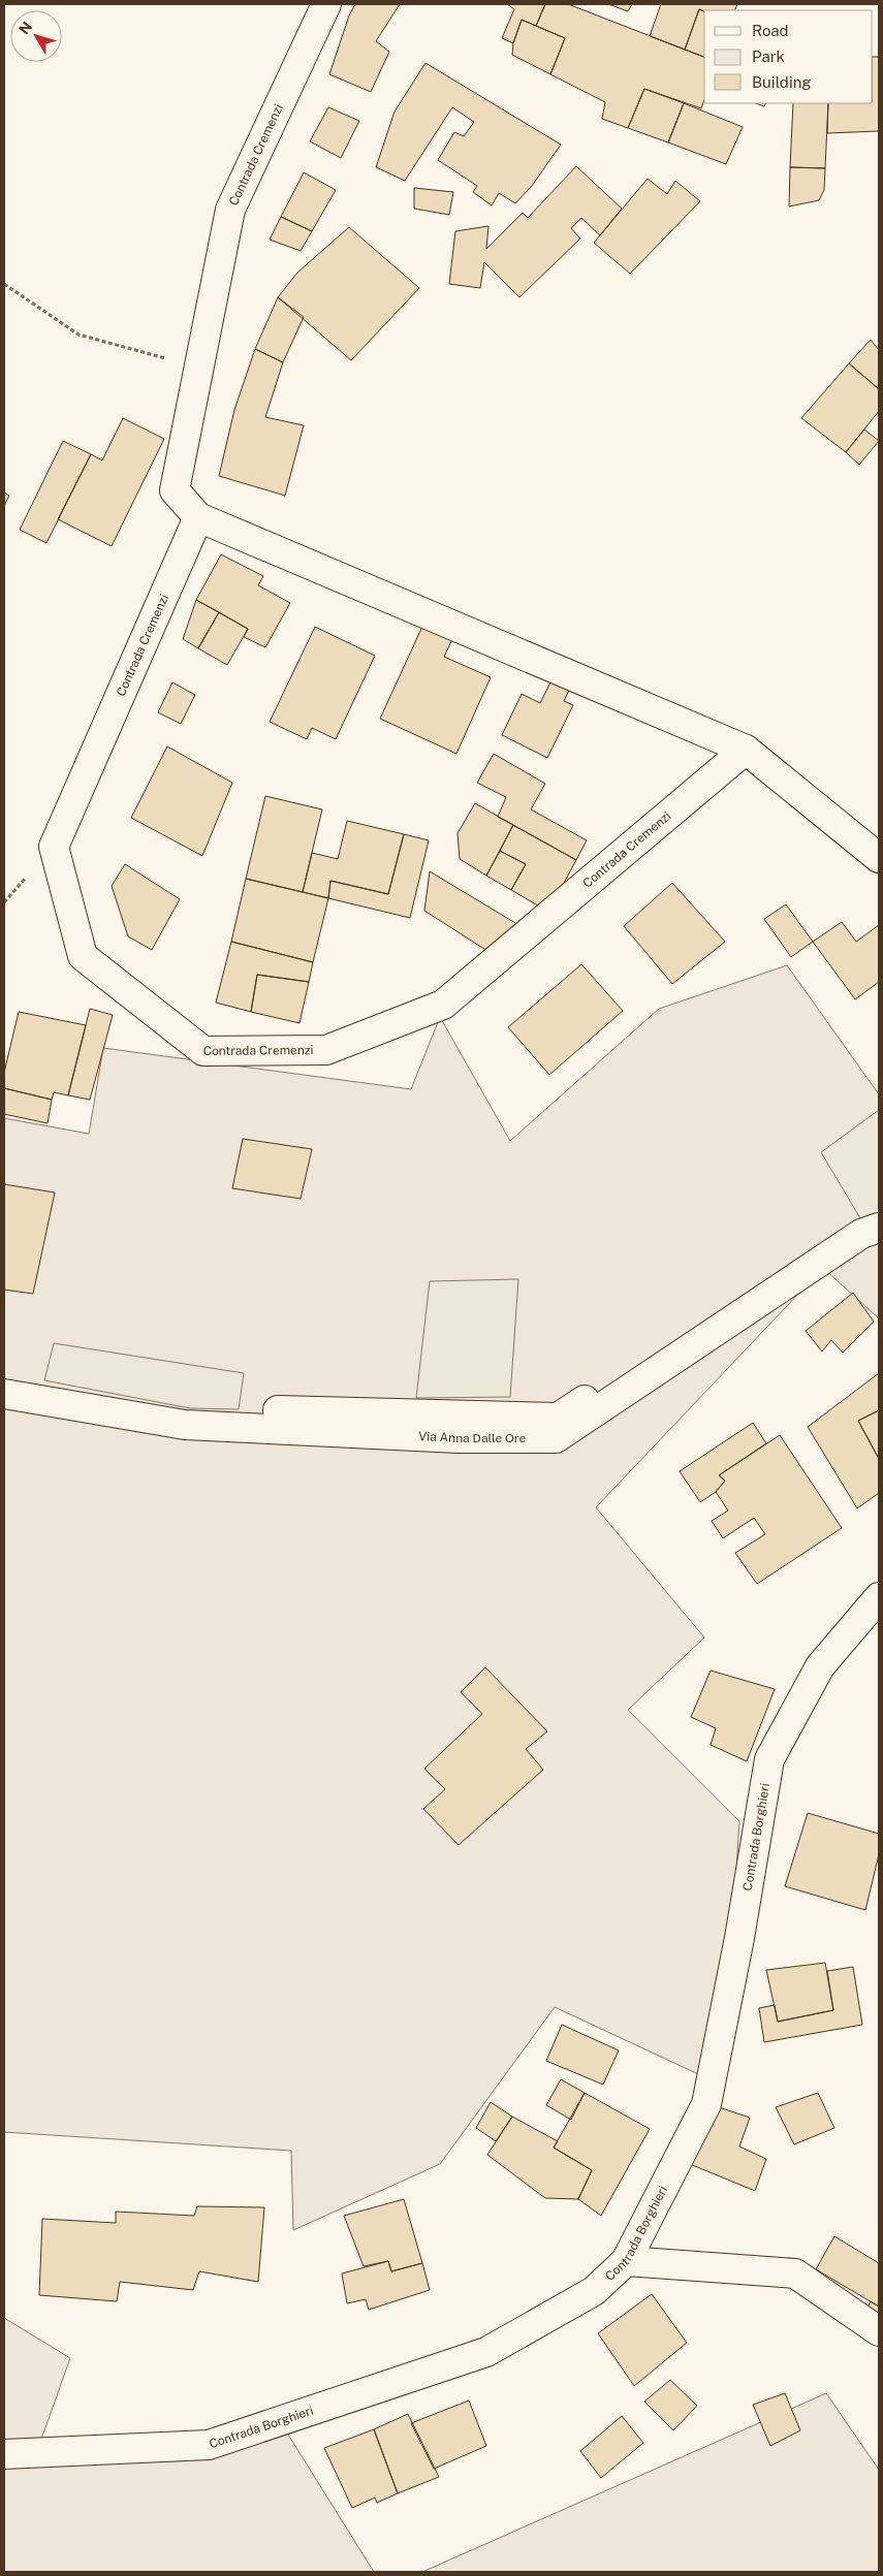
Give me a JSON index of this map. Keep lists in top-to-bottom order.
{
  "streets": {
    "street": ["Contrada Cremenzi", "Via Anna Dalle Ore", "Contrada Borghieri"]
  },
  "legend": ["Road", "Park", "Building"],
  "north": "top left"
}
